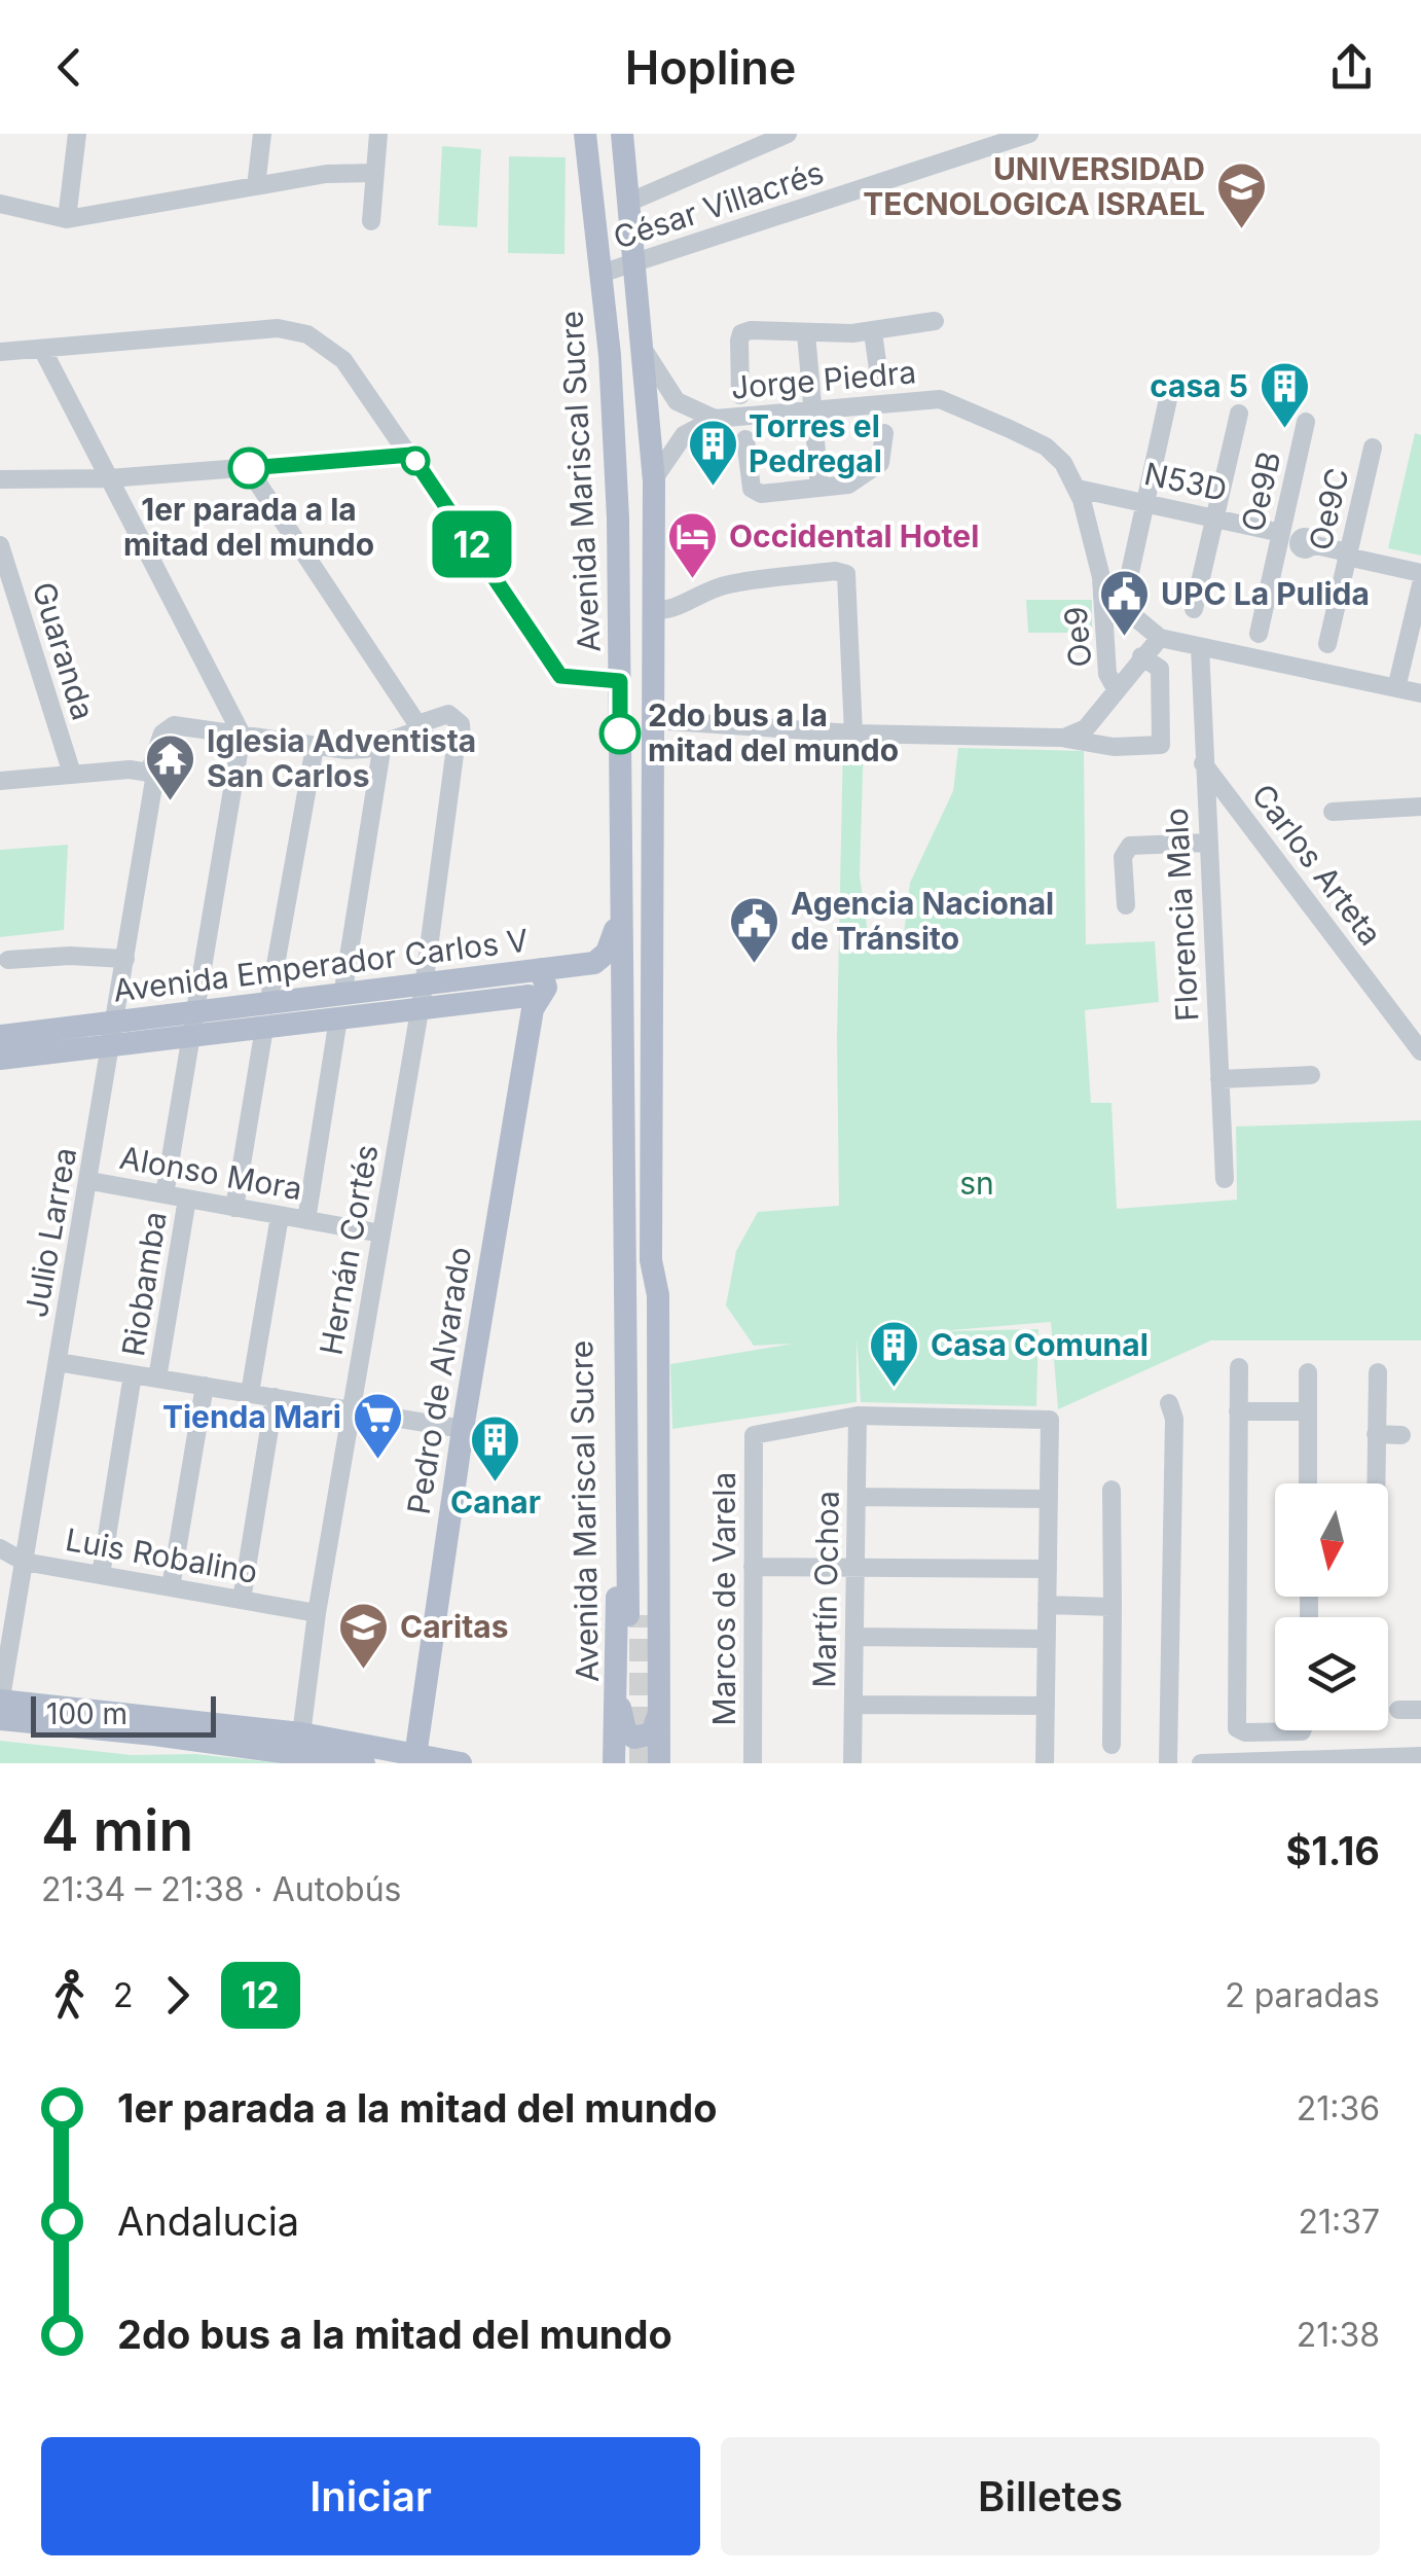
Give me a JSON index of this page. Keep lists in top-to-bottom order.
{
  "streets": {
    "main road": ["Avenida Mariscal Sucre", "Avenida Emperador Carlos V", "Pedro de Alvarado"],
    "street": [
      "César Villacrés",
      "Jorge Piedra",
      "N53D",
      "Oe9B",
      "Oe9C",
      "Oe9",
      "Guaranda",
      "Carlos Arteta",
      "Florencia Malo",
      "Alonso Mora",
      "Julio Larrea",
      "Hernán Cortés",
      "Riobamba",
      "Luis Robalino",
      "Martín Ochoa",
      "Marcos de Varela"
    ]
  },
  "crossings": [
    ["César Villacrés", "Avenida Mariscal Sucre"],
    ["Jorge Piedra", "Avenida Mariscal Sucre"],
    ["Jorge Piedra", "N53D"],
    ["Jorge Piedra", "Oe9"],
    ["Jorge Piedra", "Florencia Malo"],
    ["Avenida Mariscal Sucre", "Avenida Emperador Carlos V"],
    ["N53D", "Oe9B"],
    ["N53D", "Oe9C"],
    ["Carlos Arteta", "Florencia Malo"],
    ["Avenida Emperador Carlos V", "Julio Larrea"],
    ["Avenida Emperador Carlos V", "Hernán Cortés"],
    ["Avenida Emperador Carlos V", "Riobamba"],
    ["Avenida Emperador Carlos V", "Pedro de Alvarado"],
    ["Alonso Mora", "Julio Larrea"],
    ["Alonso Mora", "Hernán Cortés"],
    ["Alonso Mora", "Riobamba"],
    ["Julio Larrea", "Luis Robalino"],
    ["Hernán Cortés", "Luis Robalino"],
    ["Riobamba", "Luis Robalino"],
    ["Martín Ochoa", "Marcos de Varela"]
  ],
  "parks": ["sn"],
  "places": {
    "school or university": ["UNIVERSIDAD TECNOLOGICA ISRAEL", "Caritas"],
    "building": [
      "casa 5",
      "Torres el Pedregal",
      "Casa Comunal",
      "Canar"
    ],
    "other": ["1er parada a la mitad del mundo", "2do bus a la mitad del mundo"],
    "hotel": ["Occidental Hotel"],
    "public building": ["UPC La Pulida", "Agencia Nacional de Tránsito"],
    "temple": ["Iglesia Adventista San Carlos"],
    "supermarket": ["Tienda Mari"]
  },
  "lines": ["bus line 12"],
  "scale_bar": "100 m",
  "north": "bottom",
  "page": {
    "header": "Hopline",
    "on_map": "12",
    "scale": "100 m",
    "heading": ["4 min", "21:34 – 21:38 · Autobús", "$1.16"],
    "legs": ["2", "12", "2 paradas"],
    "list": [
      {
        "name": "1er parada a la mitad del mundo",
        "value": "21:36"
      },
      {
        "name": "Andalucia",
        "value": "21:37"
      },
      {
        "name": "2do bus a la mitad del mundo",
        "value": "21:38"
      }
    ],
    "buttons": ["Iniciar", "Billetes"]
  }
}
